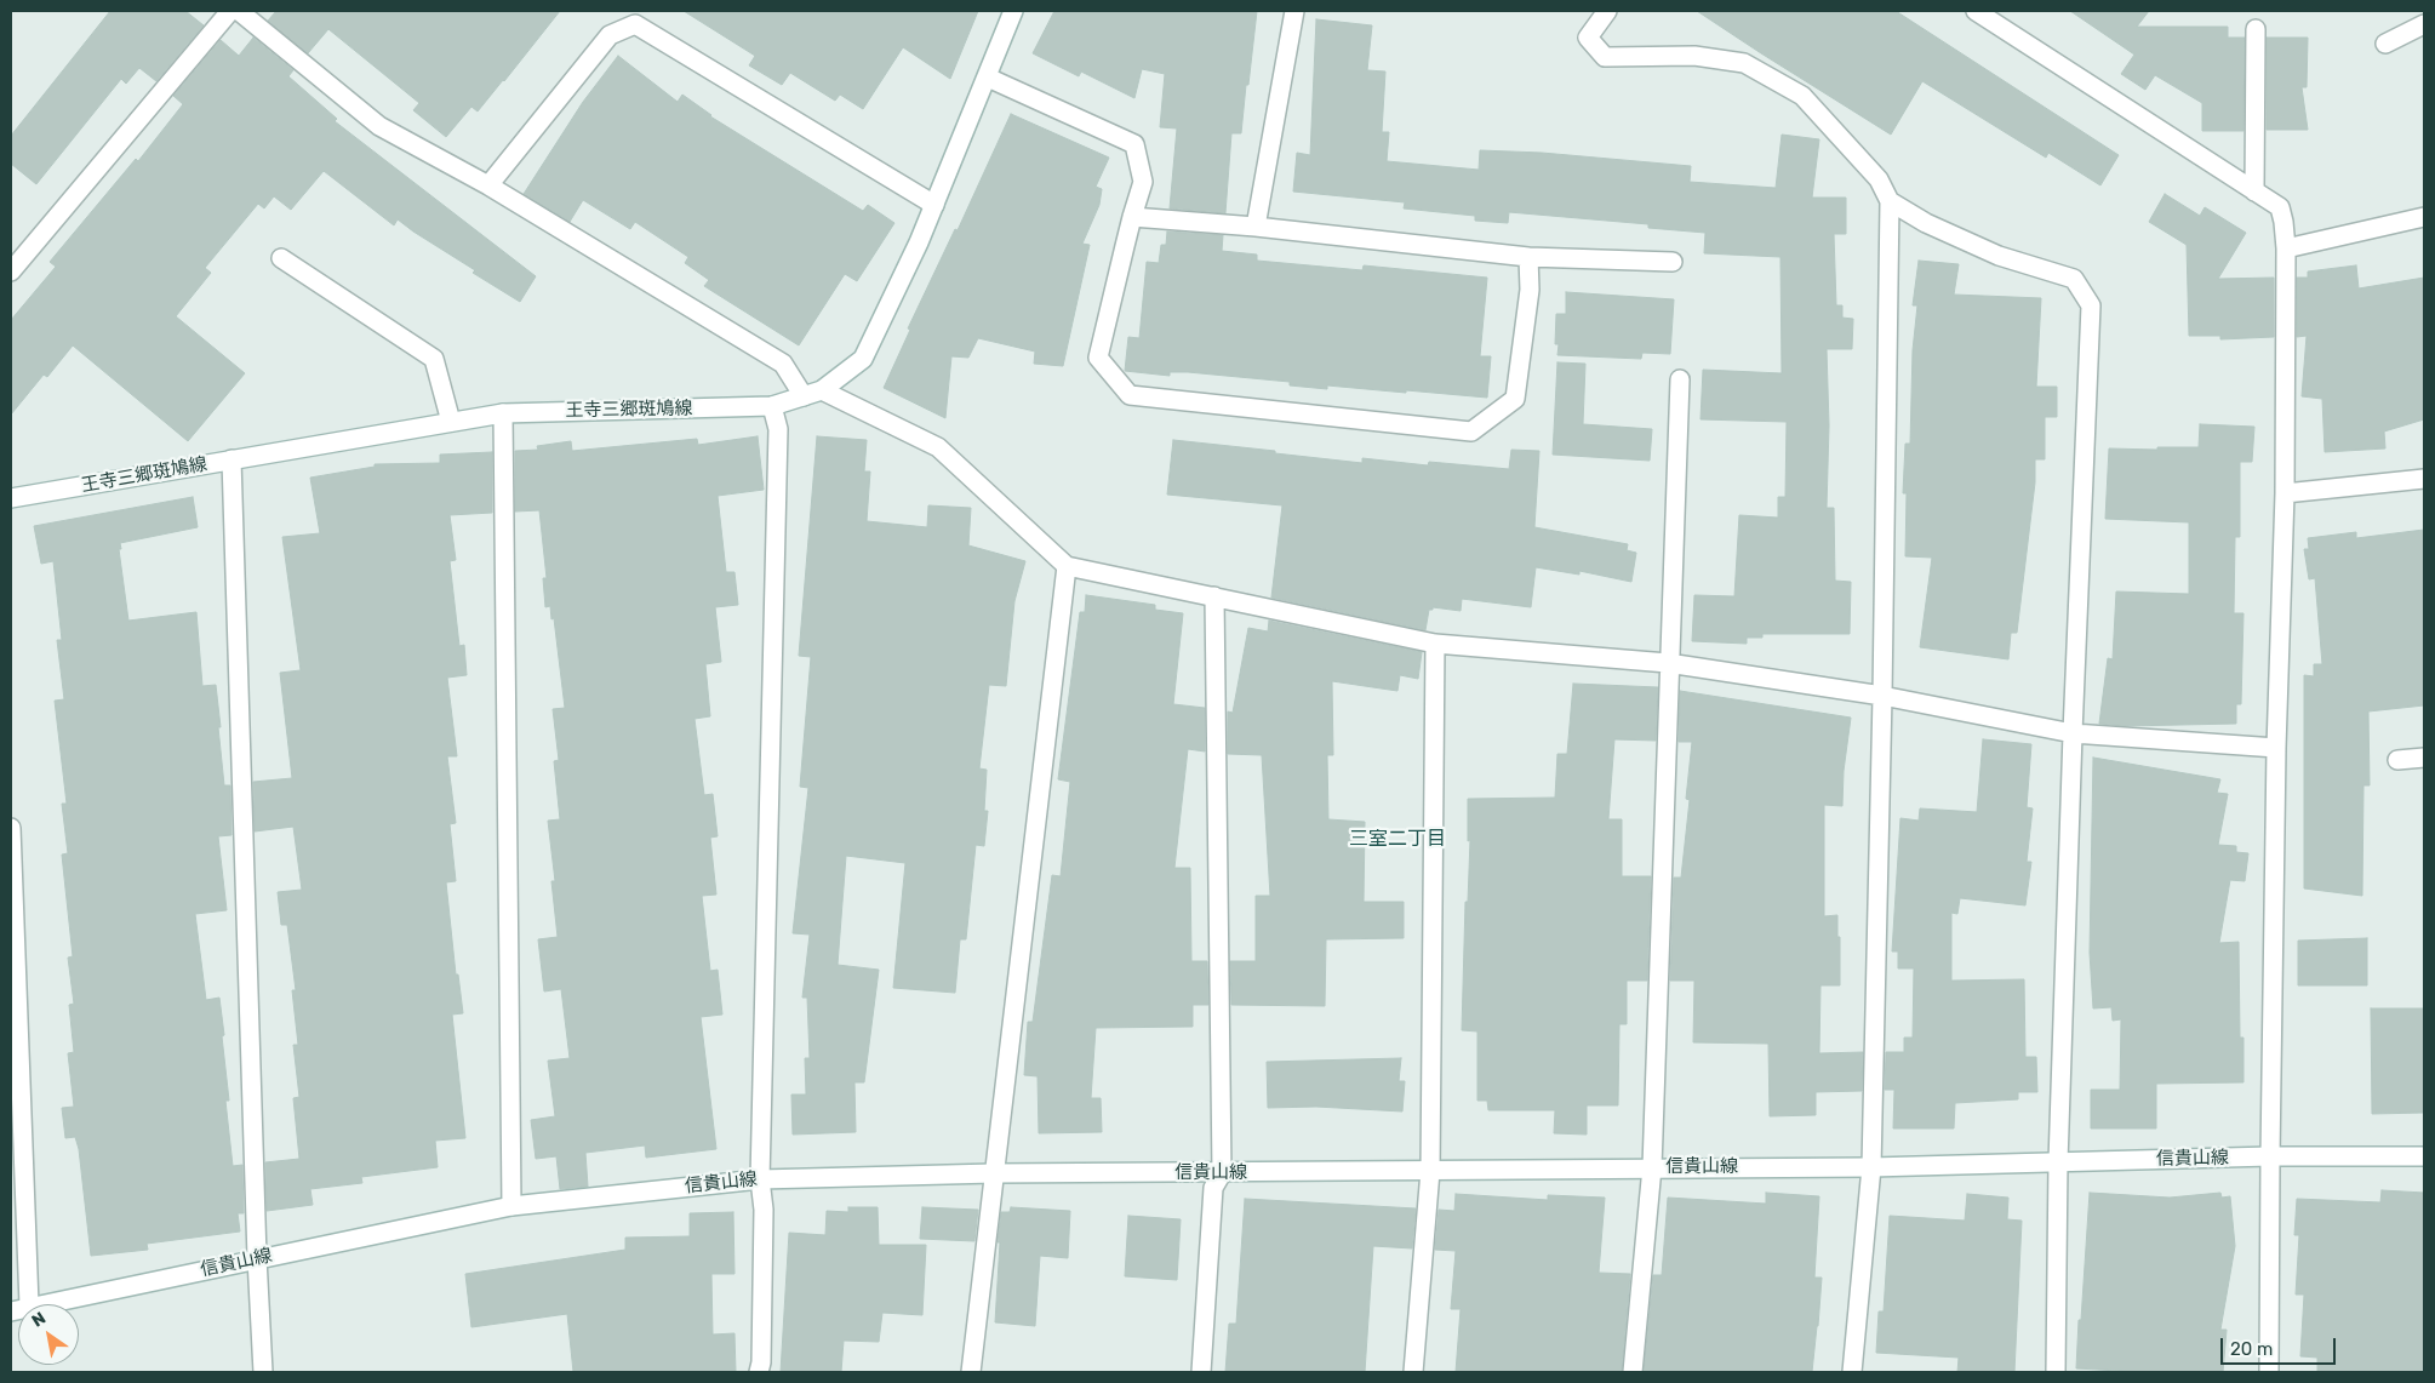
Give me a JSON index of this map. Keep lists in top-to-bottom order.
{
  "streets": {
    "street": ["王寺三郷斑鳩線", "信貴山線"]
  },
  "districts": ["三室二丁目"],
  "scale_bar": "20 m",
  "north": "top left"
}
